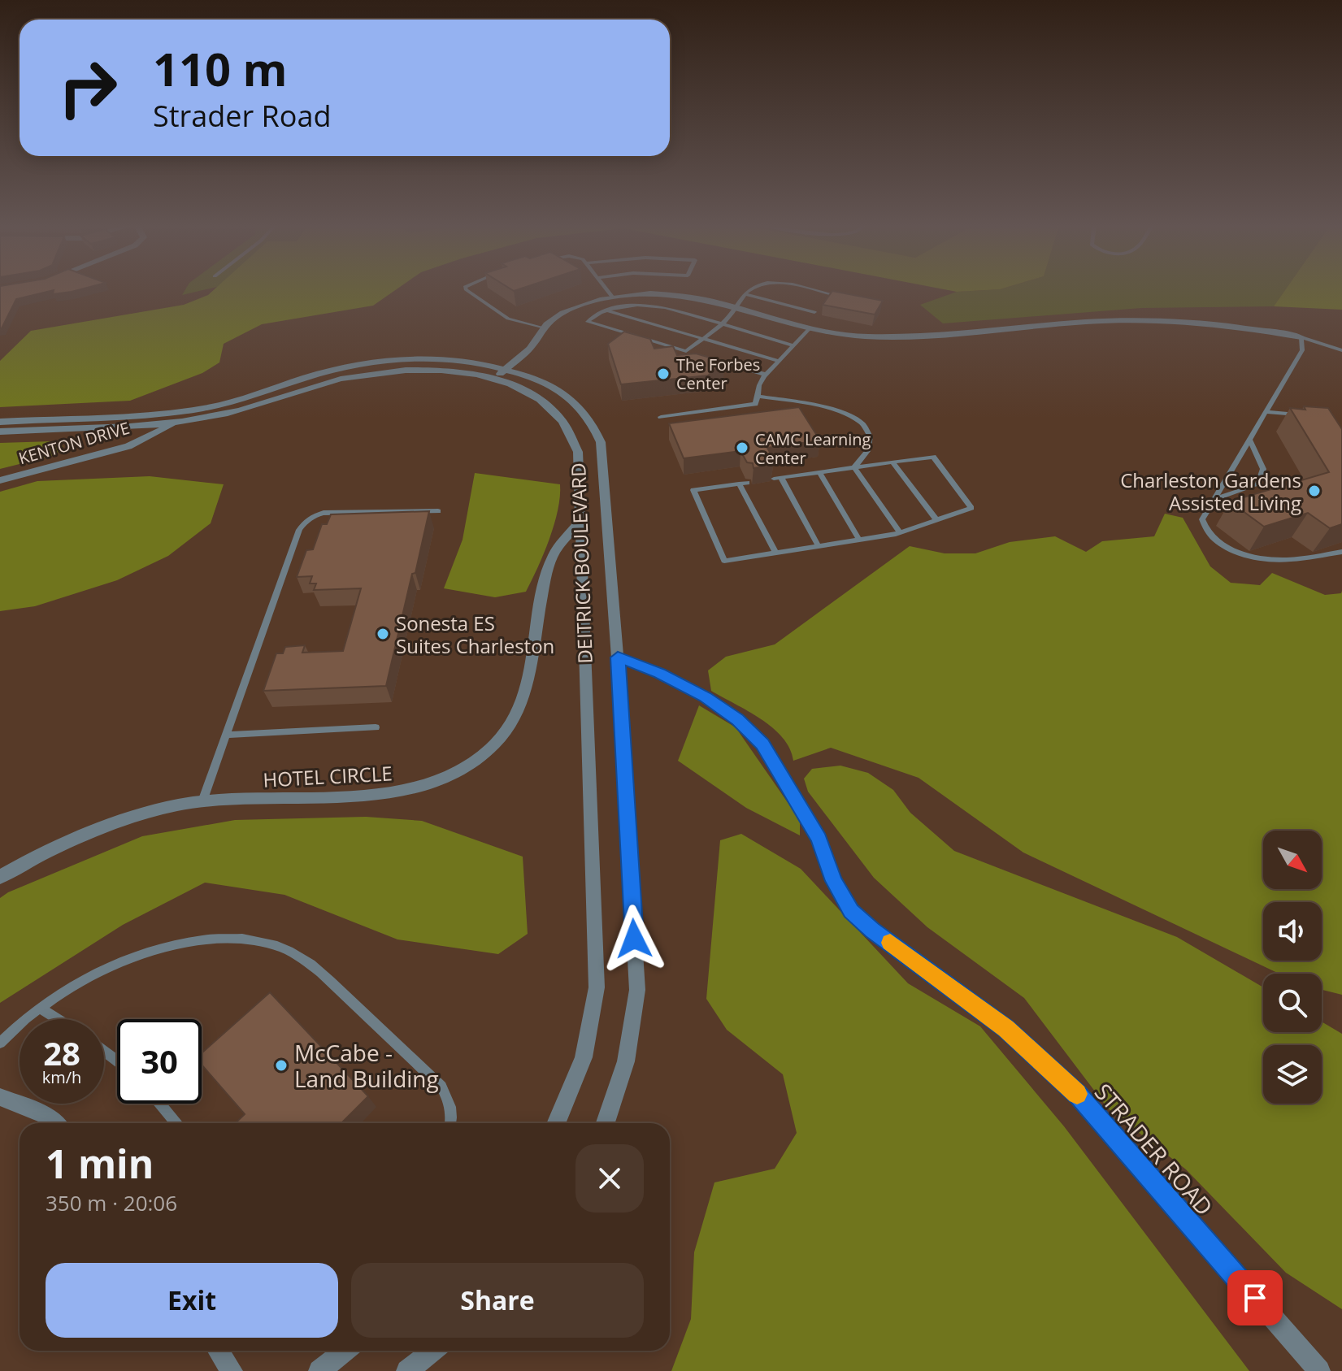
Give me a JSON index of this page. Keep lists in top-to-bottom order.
{
  "streets": {
    "street": [
      "KENTON DRIVE",
      "DEITRICK BOULEVARD",
      "HOTEL CIRCLE",
      "STRADER ROAD"
    ]
  },
  "crossings": [
    ["KENTON DRIVE", "DEITRICK BOULEVARD"],
    ["DEITRICK BOULEVARD", "HOTEL CIRCLE"],
    ["DEITRICK BOULEVARD", "STRADER ROAD"]
  ],
  "places": [
    "The Forbes Center",
    "CAMC Learning Center",
    "Charleston Gardens Assisted Living",
    "Sonesta ES Suites Charleston",
    "McCabe - Land Building"
  ],
  "north": "bottom right",
  "page": {
    "turn": ["110 m", "Strader Road"],
    "speed": "28 km/h",
    "limit": "30",
    "heading": ["1 min", "350 m · 20:06"],
    "buttons": ["Exit", "Share"]
  }
}
